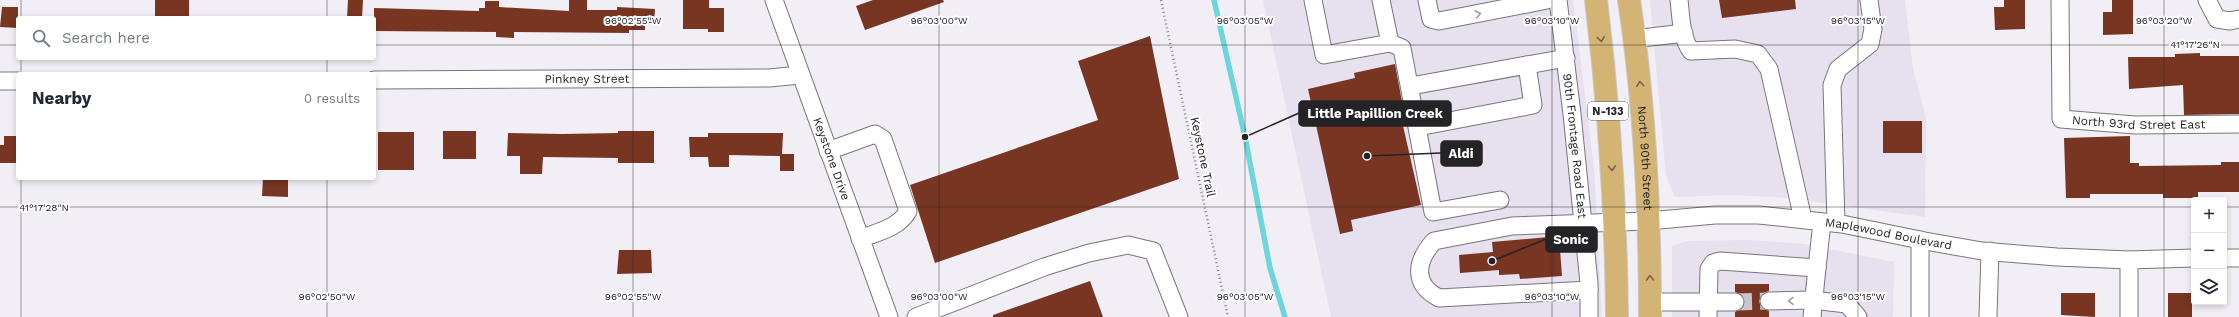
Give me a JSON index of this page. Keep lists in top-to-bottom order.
{
  "streets": {
    "main road": ["N-133", "North 90th Street"],
    "street": [
      "Pinkney Street",
      "North 93rd Street East",
      "90th Frontage Road East",
      "Keystone Drive",
      "Maplewood Boulevard"
    ],
    "path": ["Keystone Trail"]
  },
  "crossings": [
    ["Pinkney Street", "Keystone Drive"],
    ["N-133", "Maplewood Boulevard"],
    ["90th Frontage Road East", "Maplewood Boulevard"],
    ["North 90th Street", "Maplewood Boulevard"]
  ],
  "places": ["Little Papillion Creek", "Aldi", "Sonic"],
  "page": {
    "search": "Search here",
    "heading": ["Nearby", "0 results"],
    "map_buttons": ["+", "−"]
  },
  "coordinates": [
    "96°02'55\"W",
    "96°03'00\"W",
    "96°03'05\"W",
    "96°03'10\"W",
    "96°03'15\"W",
    "96°03'20\"W",
    "41°17'26\"N",
    "41°17'28\"N",
    "96°02'50\"W"
  ]
}
